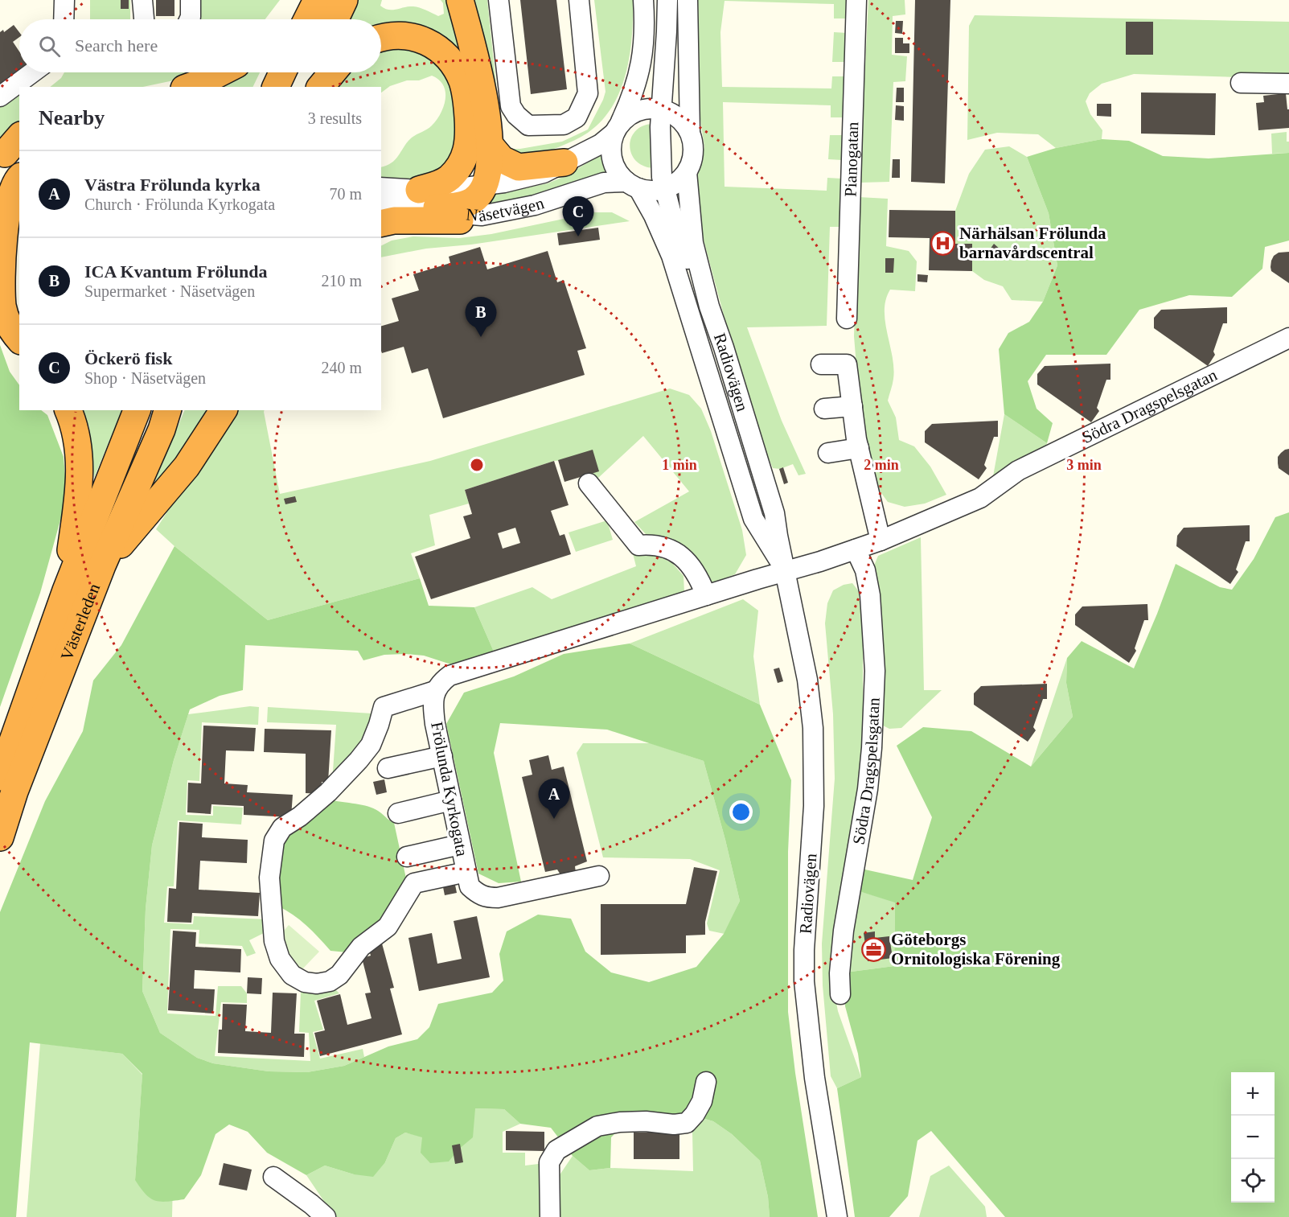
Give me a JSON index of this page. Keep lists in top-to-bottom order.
{
  "streets": {
    "highway": ["Västerleden"],
    "street": [
      "Pianogatan",
      "Näsetvägen",
      "Radiovägen",
      "Södra Dragspelsgatan",
      "Frölunda Kyrkogata"
    ]
  },
  "crossings": [
    ["Näsetvägen", "Radiovägen"],
    ["Radiovägen", "Södra Dragspelsgatan"],
    ["Radiovägen", "Frölunda Kyrkogata"],
    ["Södra Dragspelsgatan", "Frölunda Kyrkogata"]
  ],
  "places": {
    "hospital": ["Närhälsan Frölunda barnavårdscentral"],
    "office": ["Göteborgs Ornitologiska Förening"]
  },
  "page": {
    "search": "Search here",
    "heading": ["Nearby", "3 results"],
    "list": [
      {
        "mark": "A",
        "name": "Västra Frölunda kyrka",
        "note": "Church · Frölunda Kyrkogata",
        "value": "70 m"
      },
      {
        "mark": "B",
        "name": "ICA Kvantum Frölunda",
        "note": "Supermarket · Näsetvägen",
        "value": "210 m"
      },
      {
        "mark": "C",
        "name": "Öckerö fisk",
        "note": "Shop · Näsetvägen",
        "value": "240 m"
      }
    ],
    "pins": ["C", "B", "A"],
    "map_buttons": ["+", "−"]
  },
  "rings": ["1 min", "2 min", "3 min"]
}
